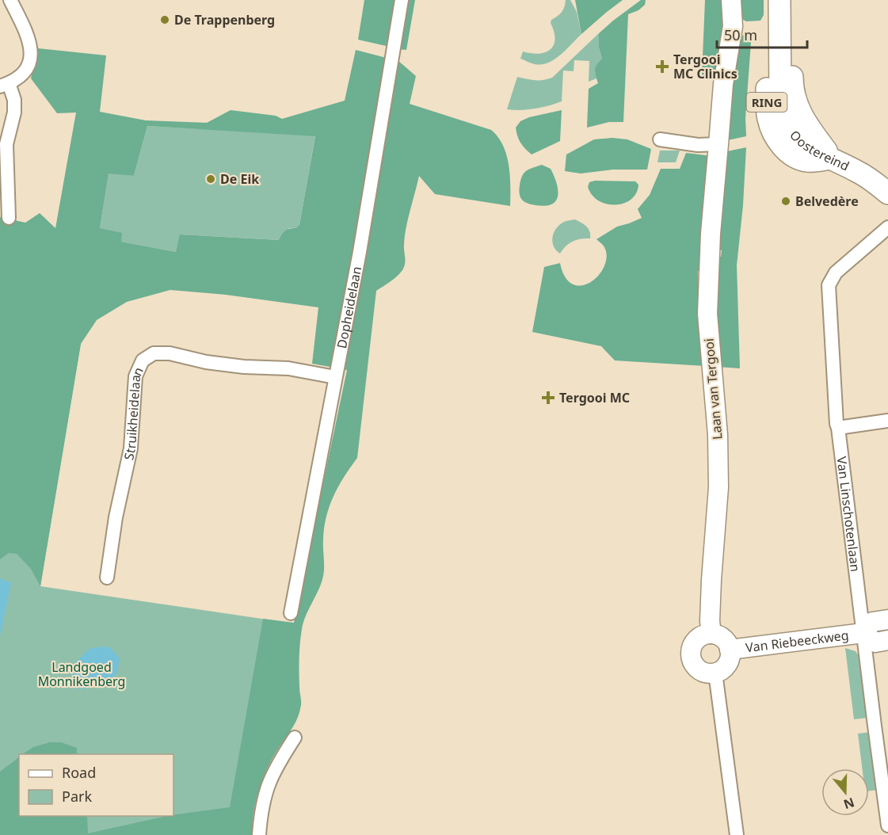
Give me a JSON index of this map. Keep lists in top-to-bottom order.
{
  "streets": {
    "main road": ["RING", "Oostereind"],
    "street": [
      "Dopheidelaan",
      "Laan van Tergooi",
      "Struikheidelaan",
      "Van Linschotenlaan",
      "Van Riebeeckweg"
    ]
  },
  "crossings": [
    ["RING", "Oostereind"],
    ["Dopheidelaan", "Struikheidelaan"],
    ["Laan van Tergooi", "Van Riebeeckweg"],
    ["Van Linschotenlaan", "Van Riebeeckweg"]
  ],
  "parks": ["Landgoed Monnikenberg"],
  "places": {
    "other": ["De Trappenberg", "De Eik", "Belvedère"],
    "health": ["Tergooi MC Clinics", "Tergooi MC"]
  },
  "legend": ["Road", "Park"],
  "scale_bar": "50 m",
  "north": "bottom"
}
